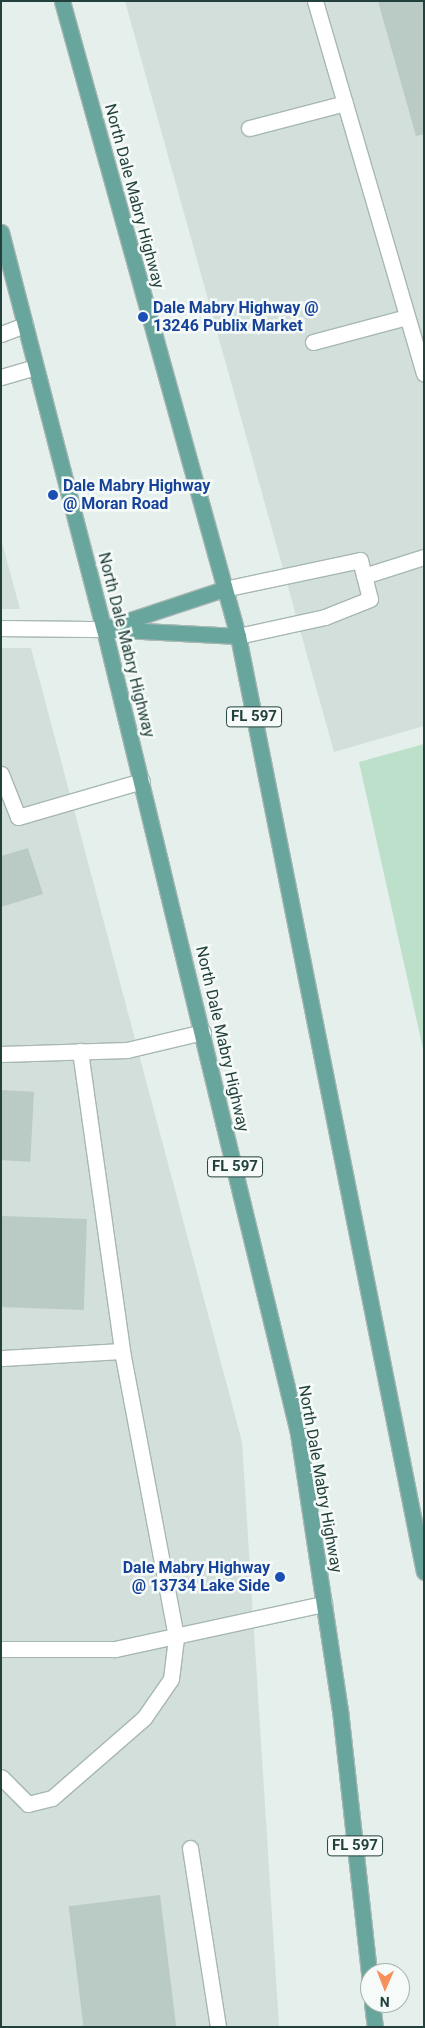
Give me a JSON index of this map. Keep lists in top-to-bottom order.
{
  "streets": {
    "main road": ["North Dale Mabry Highway", "FL 597"]
  },
  "places": ["Dale Mabry Highway @ 13246 Publix Market", "Dale Mabry Highway @ Moran Road", "Dale Mabry Highway @ 13734 Lake Side"],
  "north": "bottom"
}
